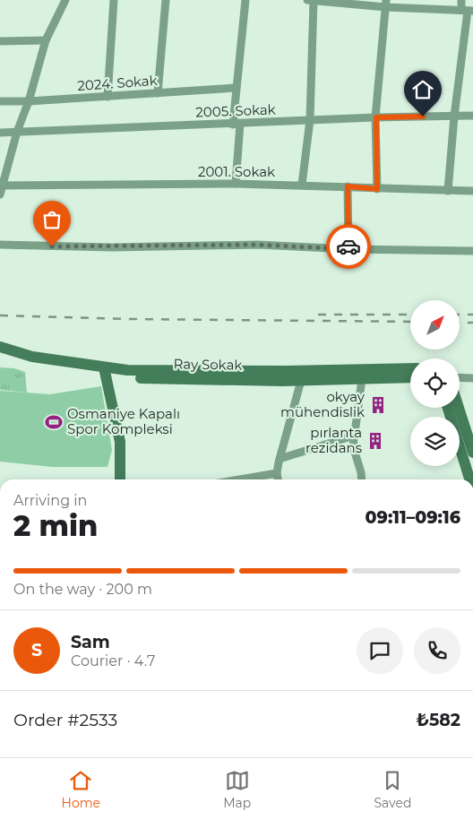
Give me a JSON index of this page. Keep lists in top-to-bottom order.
{
  "streets": {
    "street": [
      "2024. Sokak",
      "2005. Sokak",
      "2001. Sokak",
      "Ray Sokak"
    ]
  },
  "places": {
    "building": ["okyay mühendislik", "pırlanta rezidans"],
    "sports": ["Osmaniye Kapalı Spor Kompleksi"]
  },
  "north": "top right",
  "page": {
    "heading": ["2 min", "Arriving in", "09:11–09:16"],
    "panel": [
      "Sam",
      "Courier · 4.7",
      "Order #2533",
      "₺582"
    ],
    "bar": "On the way · 200 m",
    "round": "S",
    "tabs": ["Home", "Map", "Saved"]
  }
}
